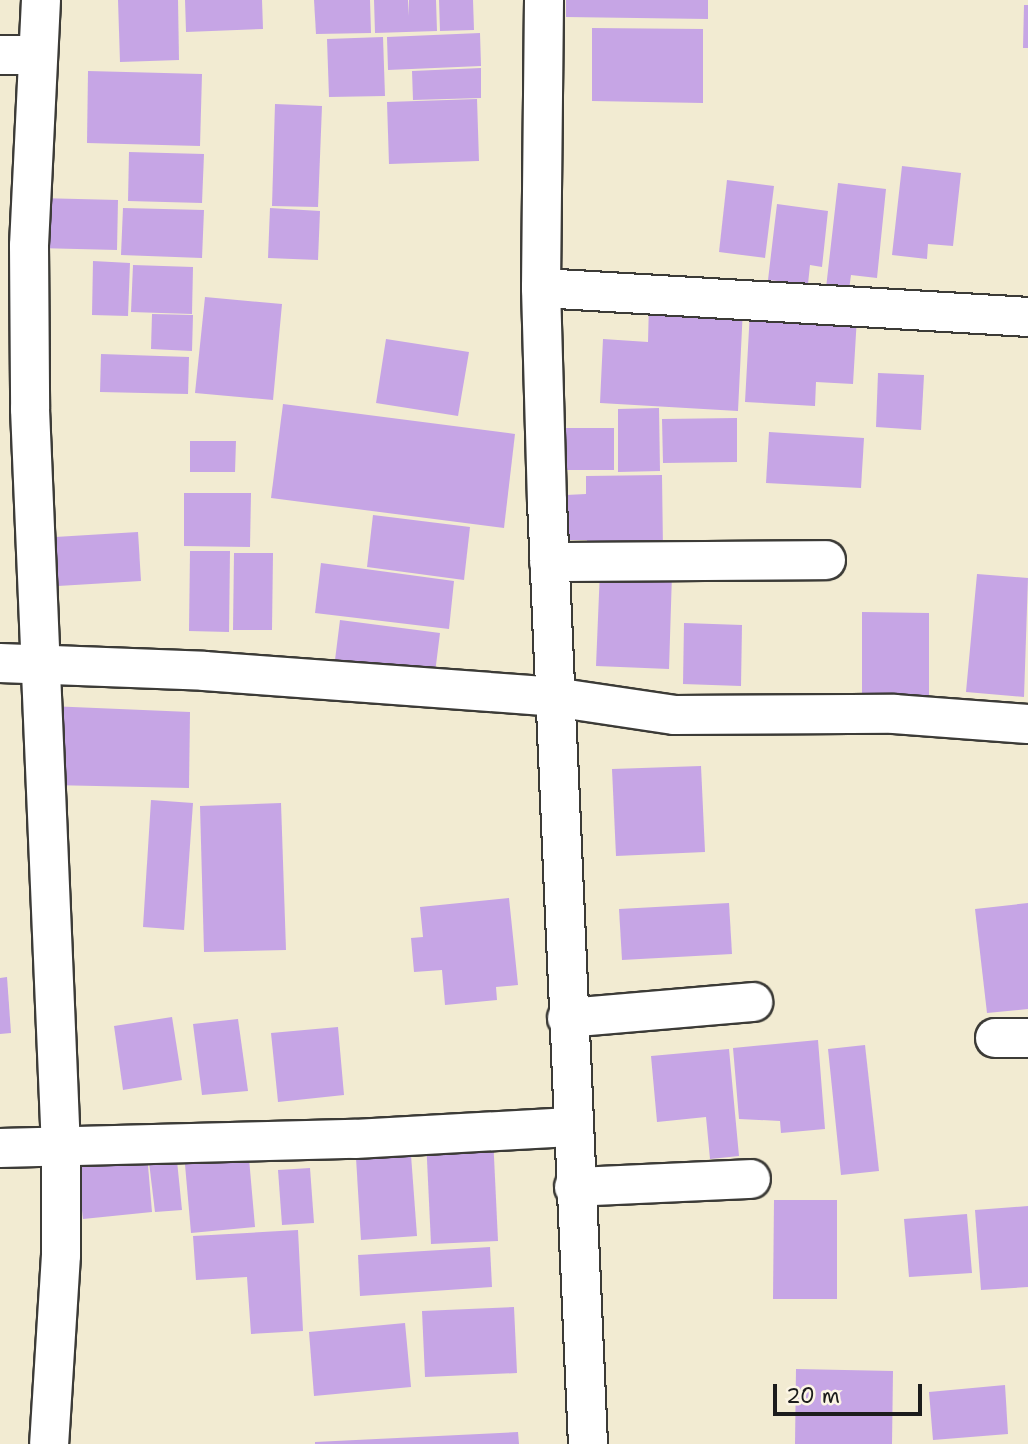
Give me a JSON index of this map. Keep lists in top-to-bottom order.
{
  "scale_bar": "20 m"
}
